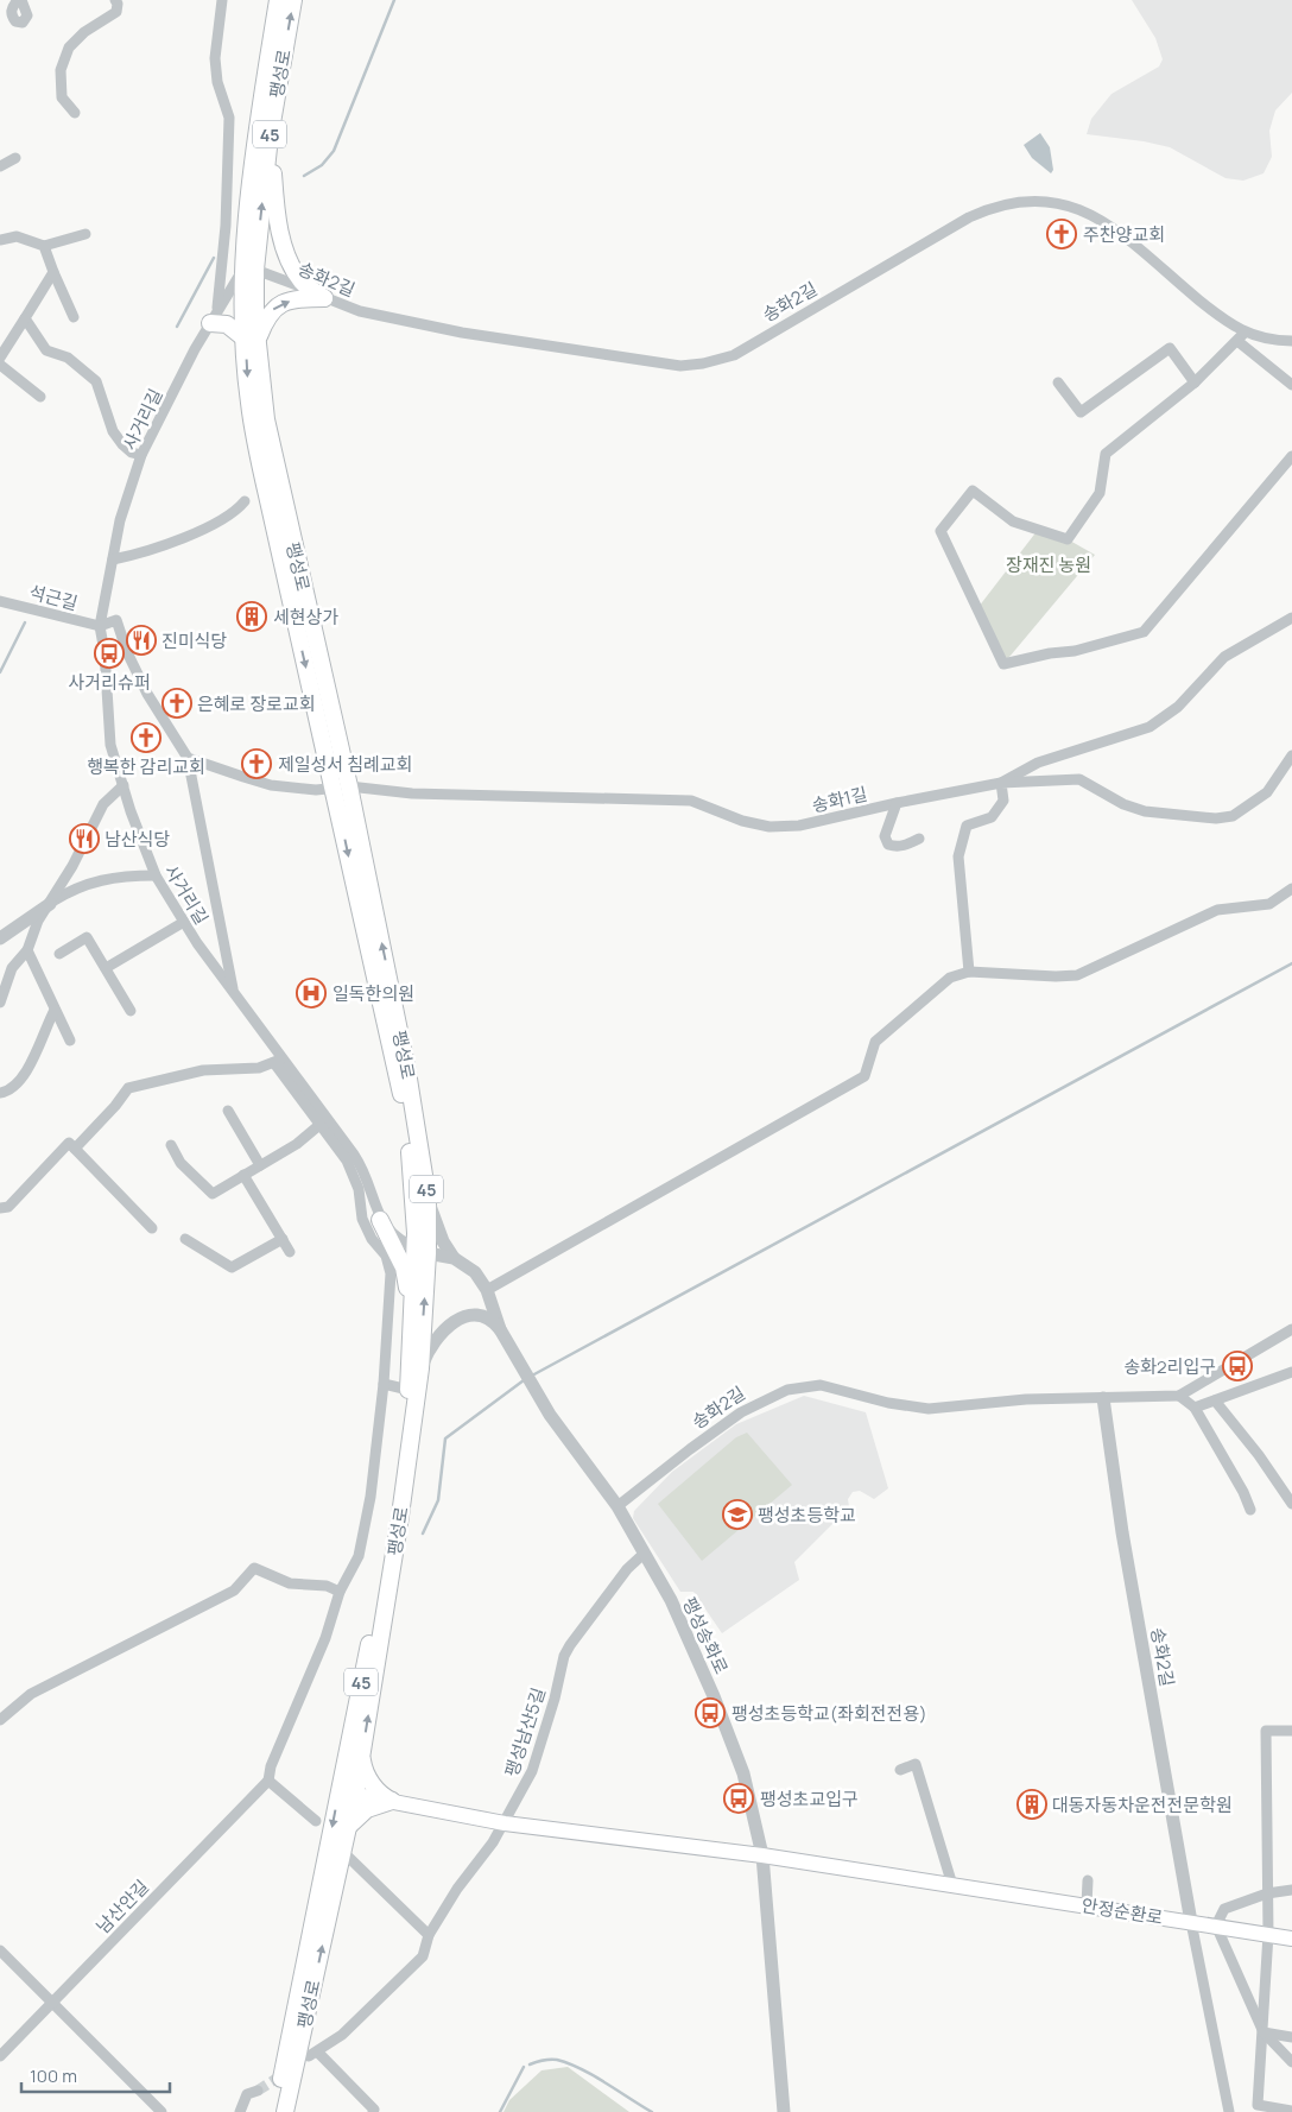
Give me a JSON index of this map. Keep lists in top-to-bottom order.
{
  "streets": {
    "main road": ["팽성로", "45", "안정순환로"],
    "street": [
      "송화2길",
      "사거리길",
      "석근길",
      "송화1길",
      "팽성송화로",
      "팽성남산5길",
      "남산안길"
    ]
  },
  "crossings": [
    ["팽성로", "송화2길"],
    ["팽성로", "사거리길"],
    ["팽성로", "송화1길"],
    ["팽성로", "팽성송화로"],
    ["팽성로", "안정순환로"],
    ["송화2길", "사거리길"],
    ["송화2길", "팽성송화로"],
    ["송화2길", "안정순환로"],
    ["사거리길", "석근길"],
    ["석근길", "송화1길"],
    ["팽성송화로", "팽성남산5길"],
    ["팽성송화로", "안정순환로"],
    ["팽성남산5길", "안정순환로"]
  ],
  "parks": ["장재진 농원"],
  "places": {
    "church": [
      "주찬양교회",
      "은혜로 장로교회",
      "행복한 감리교회",
      "제일성서 침례교회"
    ],
    "building": ["세현상가", "대동자동차운전전문학원"],
    "restaurant": ["진미식당", "남산식당"],
    "bus stop": [
      "사거리슈퍼",
      "송화2리입구",
      "팽성초등학교(좌회전전용)",
      "팽성초교입구"
    ],
    "hospital": ["일독한의원"],
    "school or university": ["팽성초등학교"]
  },
  "scale_bar": "100 m"
}
